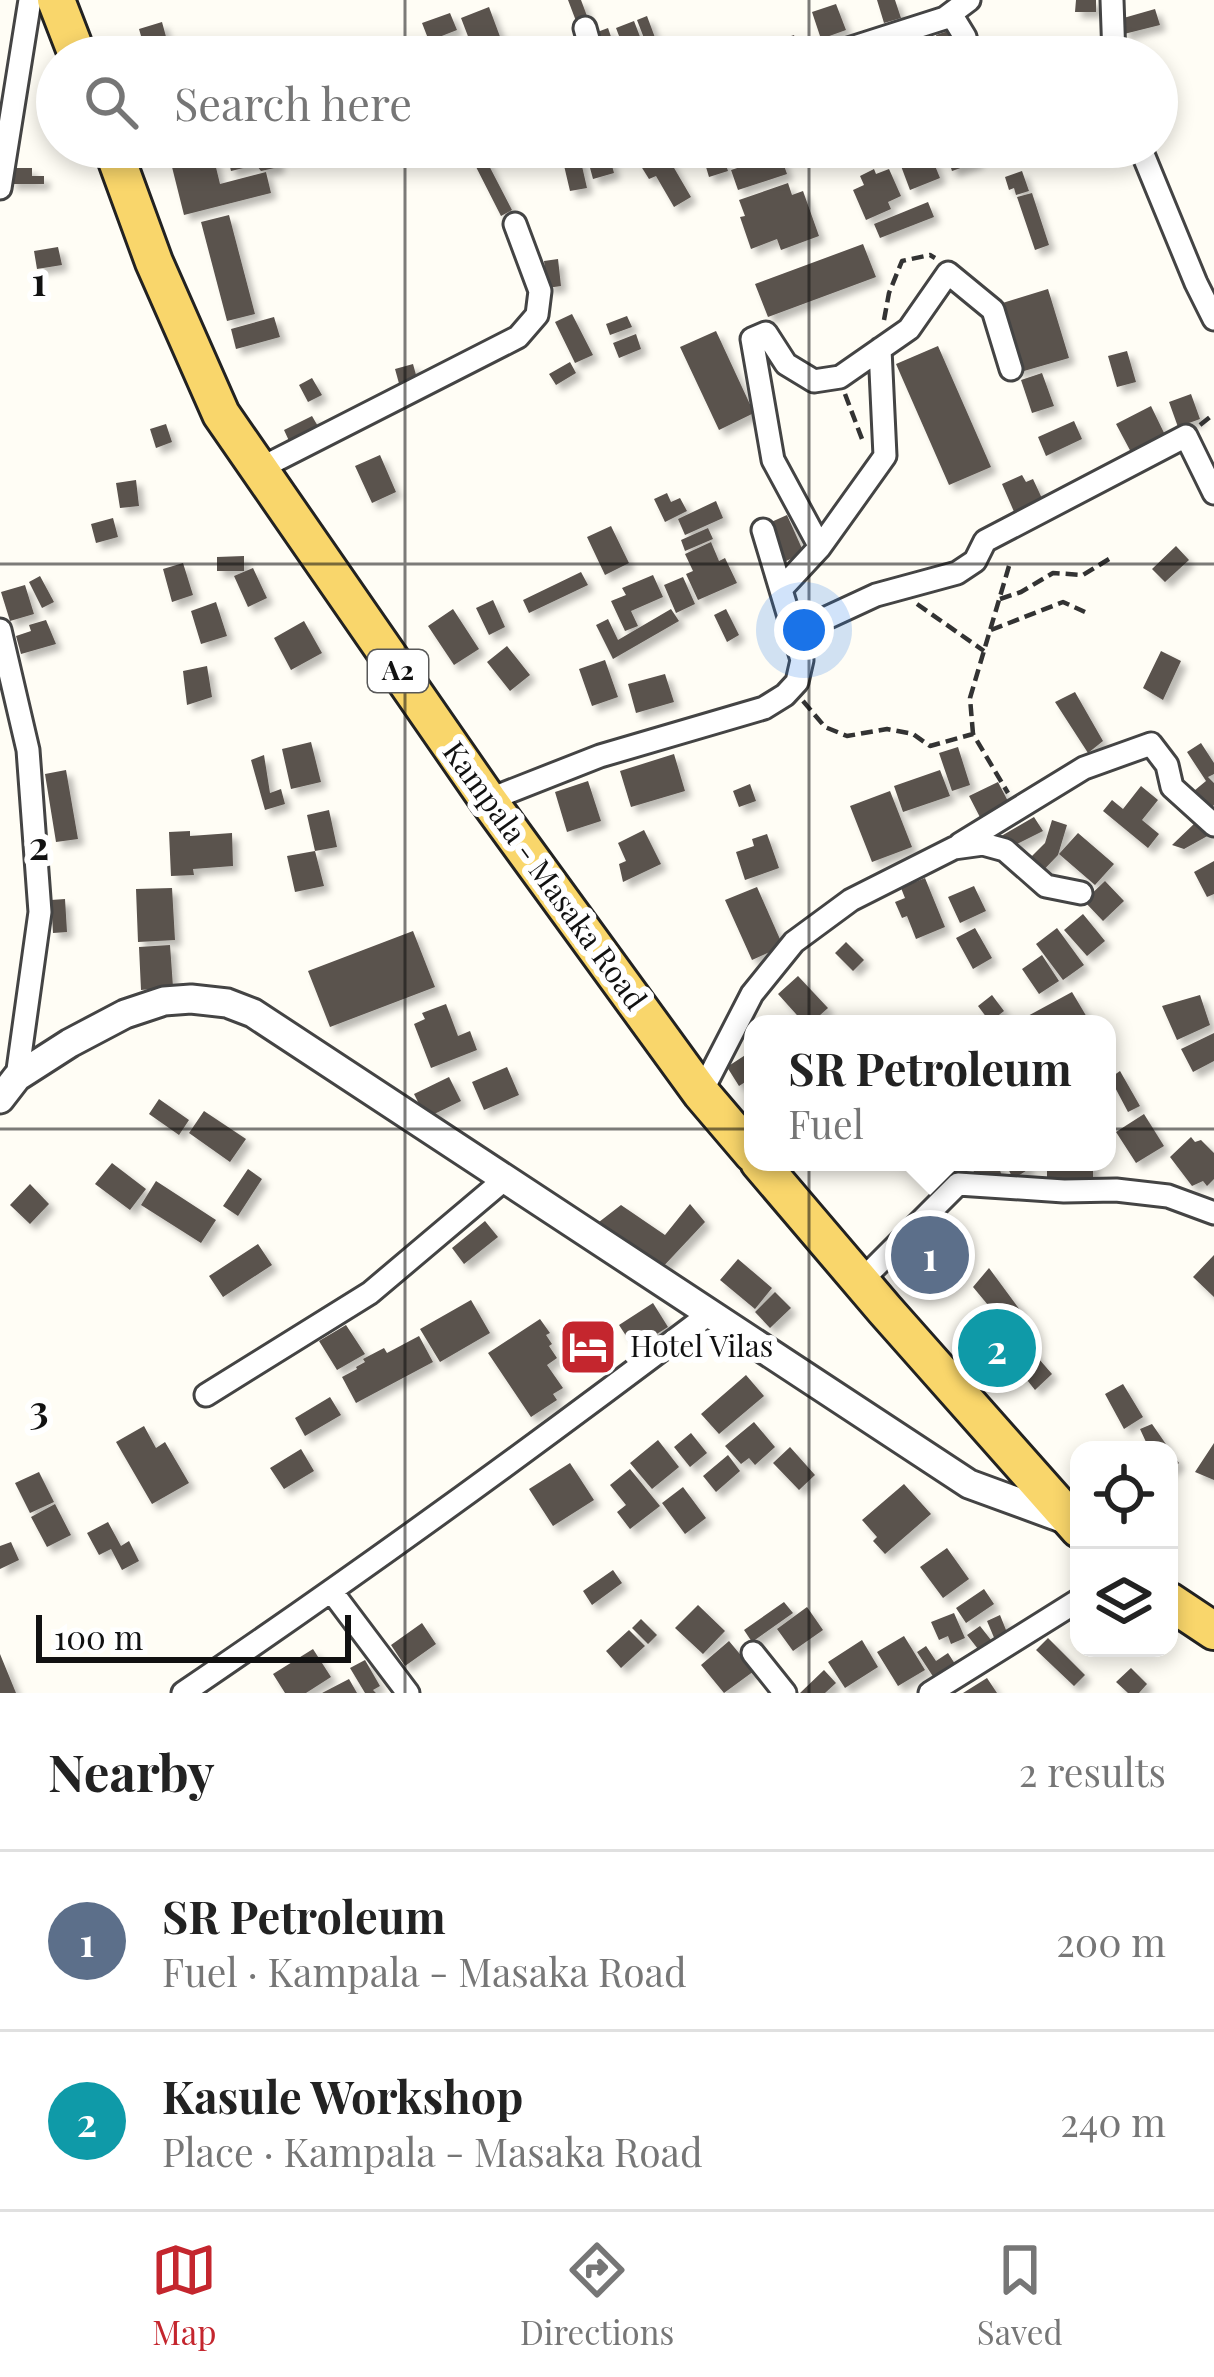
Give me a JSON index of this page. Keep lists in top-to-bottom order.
{
  "streets": {
    "main road": ["A2", "Kampala - Masaka Road"]
  },
  "places": {
    "hotel": ["Hotel Vilas"]
  },
  "scale_bar": "100 m",
  "page": {
    "search": "Search here",
    "popup": ["SR Petroleum", "Fuel"],
    "pins": ["1", "2"],
    "scale": "100 m",
    "heading": ["Nearby", "2 results"],
    "list": [
      {
        "mark": "1",
        "name": "SR Petroleum",
        "note": "Fuel · Kampala - Masaka Road",
        "value": "200 m"
      },
      {
        "mark": "2",
        "name": "Kasule Workshop",
        "note": "Place · Kampala - Masaka Road",
        "value": "240 m"
      }
    ],
    "nav": ["Map", "Directions", "Saved"]
  },
  "grid": {
    "rows": ["1", "2", "3"]
  }
}
